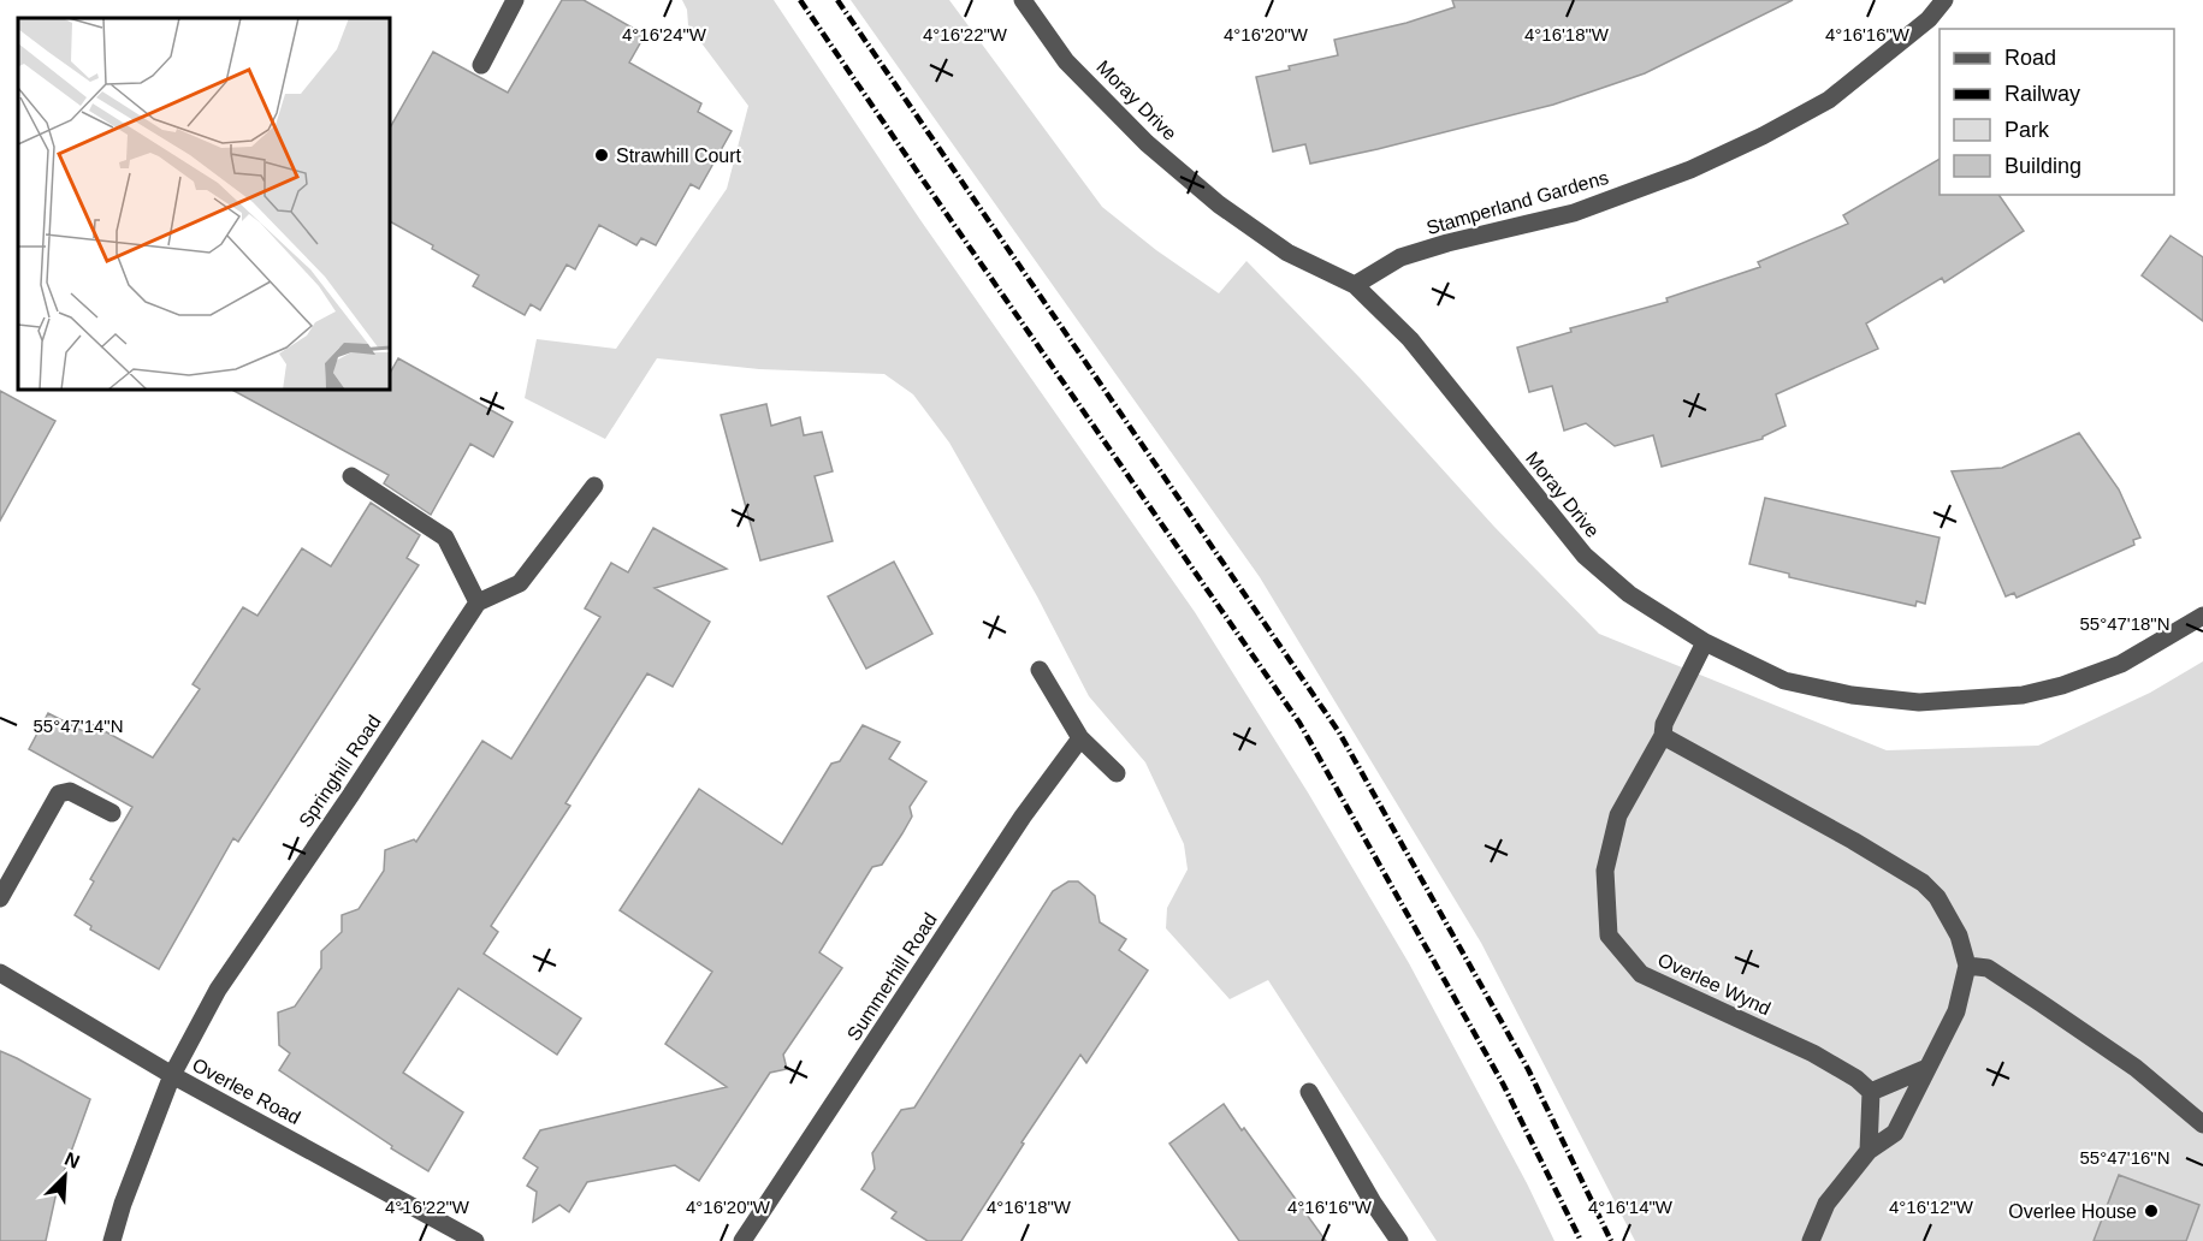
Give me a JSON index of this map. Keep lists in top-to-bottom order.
{
  "streets": {
    "street": [
      "Moray Drive",
      "Stamperland Gardens",
      "Springhill Road",
      "Summerhill Road",
      "Overlee Wynd",
      "Overlee Road"
    ]
  },
  "crossings": [
    ["Moray Drive", "Stamperland Gardens"],
    ["Moray Drive", "Overlee Wynd"],
    ["Springhill Road", "Overlee Road"]
  ],
  "places": ["Strawhill Court", "Overlee House"],
  "legend": [
    "Road",
    "Railway",
    "Park",
    "Building"
  ],
  "north": "top right",
  "coordinates": [
    "4°16'24\"W",
    "4°16'22\"W",
    "4°16'20\"W",
    "4°16'18\"W",
    "4°16'16\"W",
    "55°47'18\"N",
    "55°47'14\"N",
    "55°47'16\"N",
    "4°16'14\"W",
    "4°16'12\"W"
  ]
}
